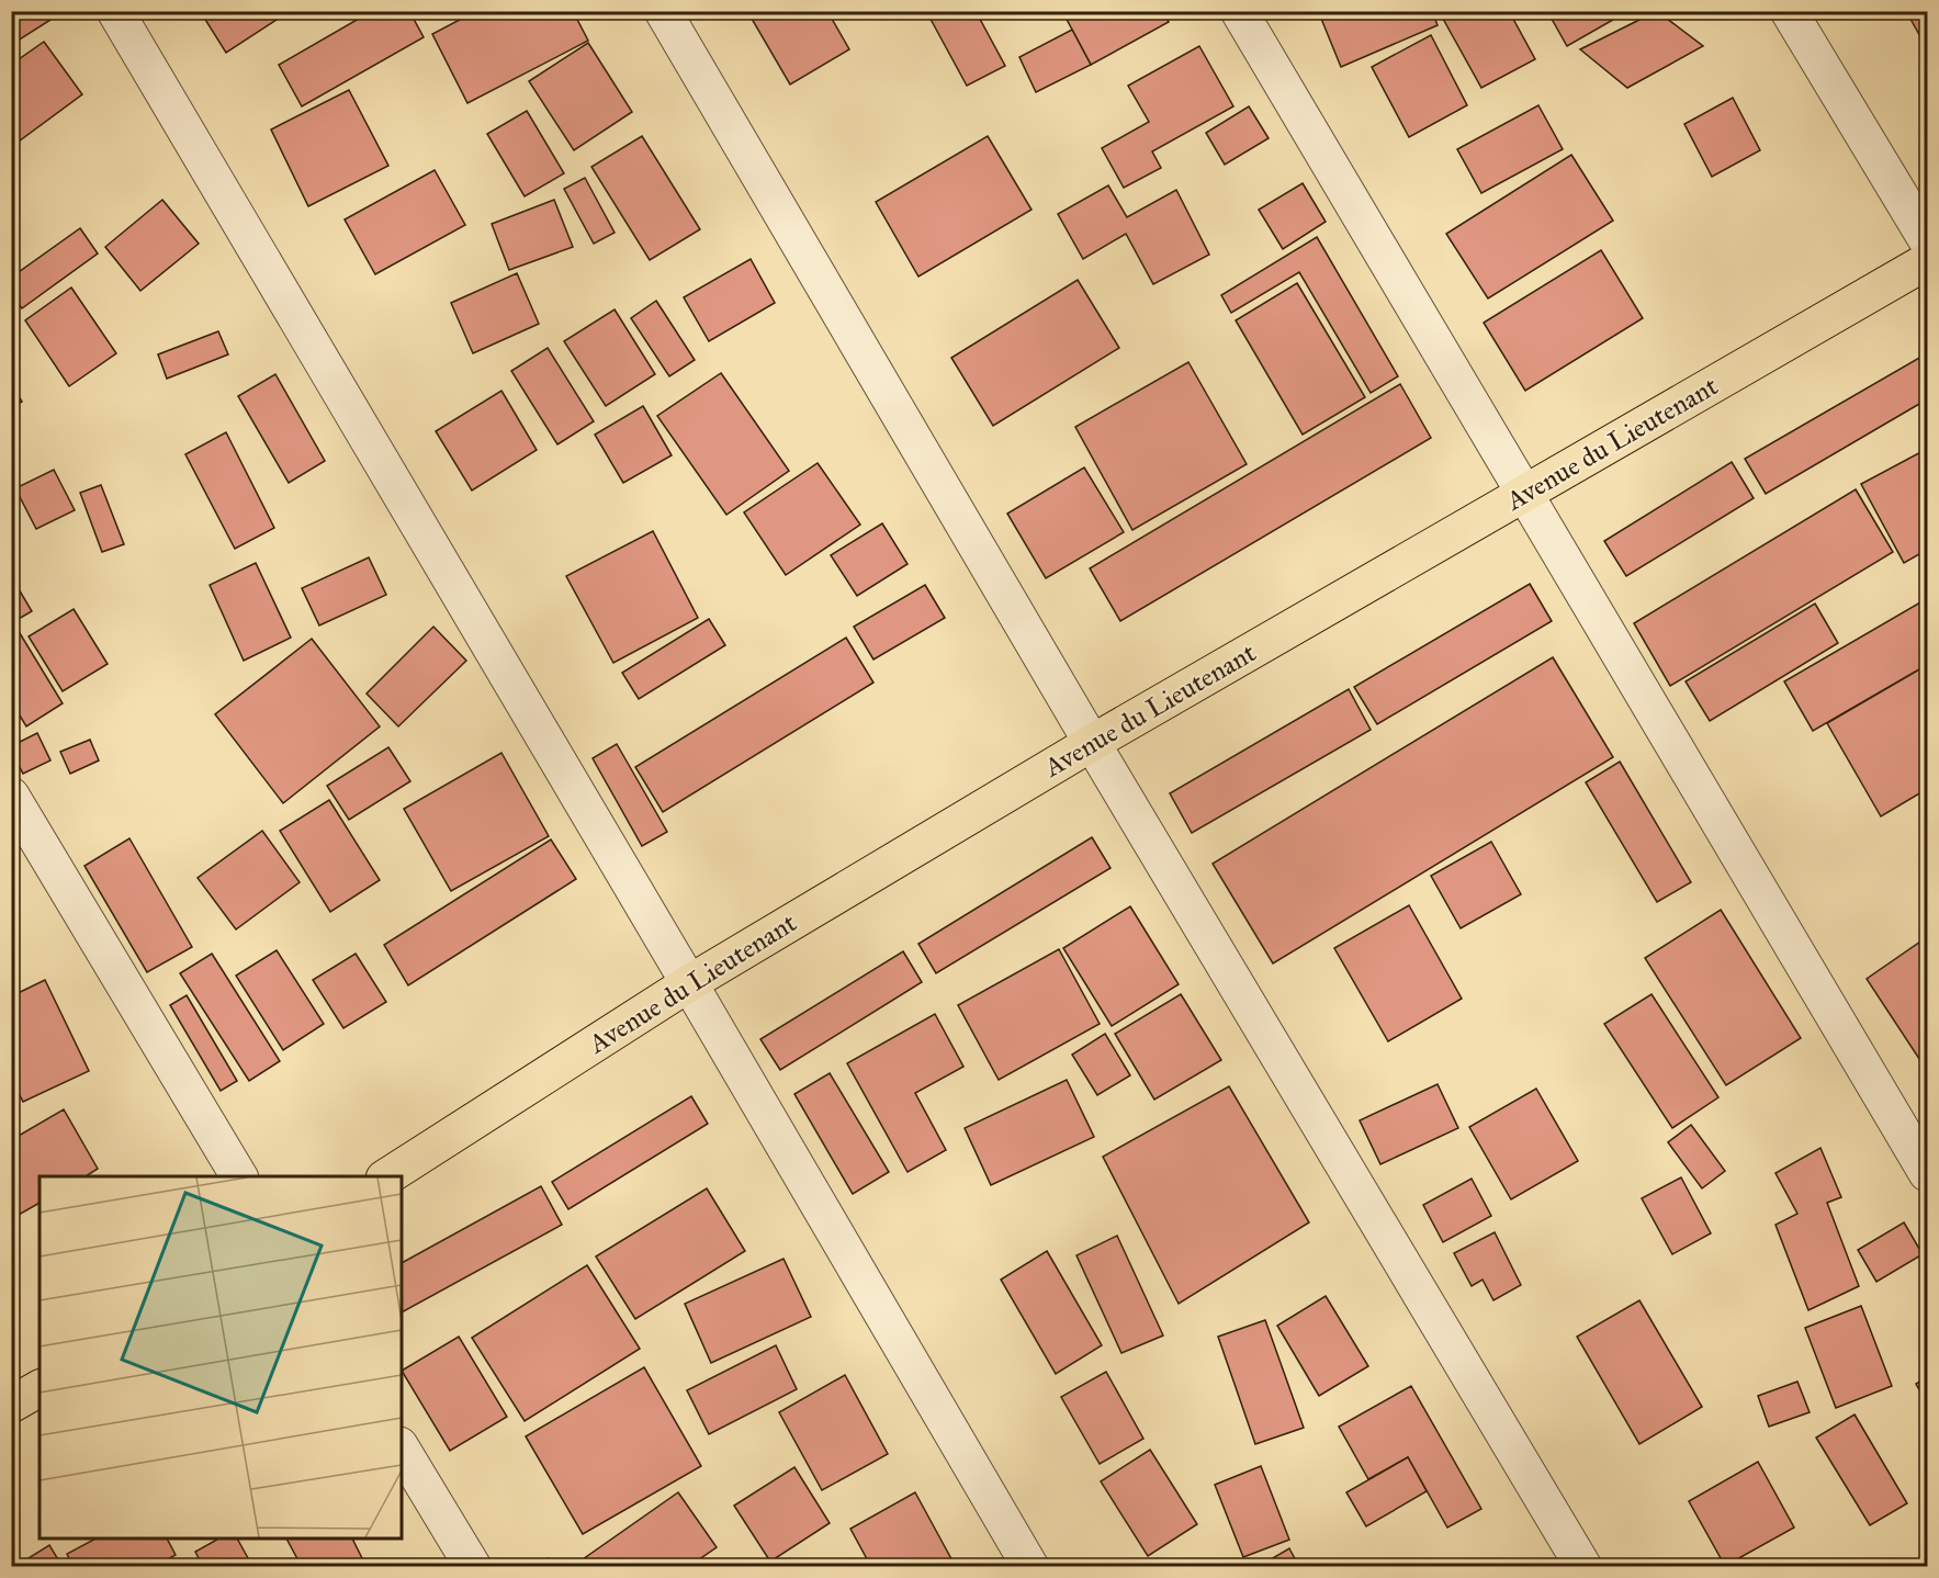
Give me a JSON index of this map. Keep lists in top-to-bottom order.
{
  "streets": {
    "main road": ["Avenue du Lieutenant"]
  }
}
